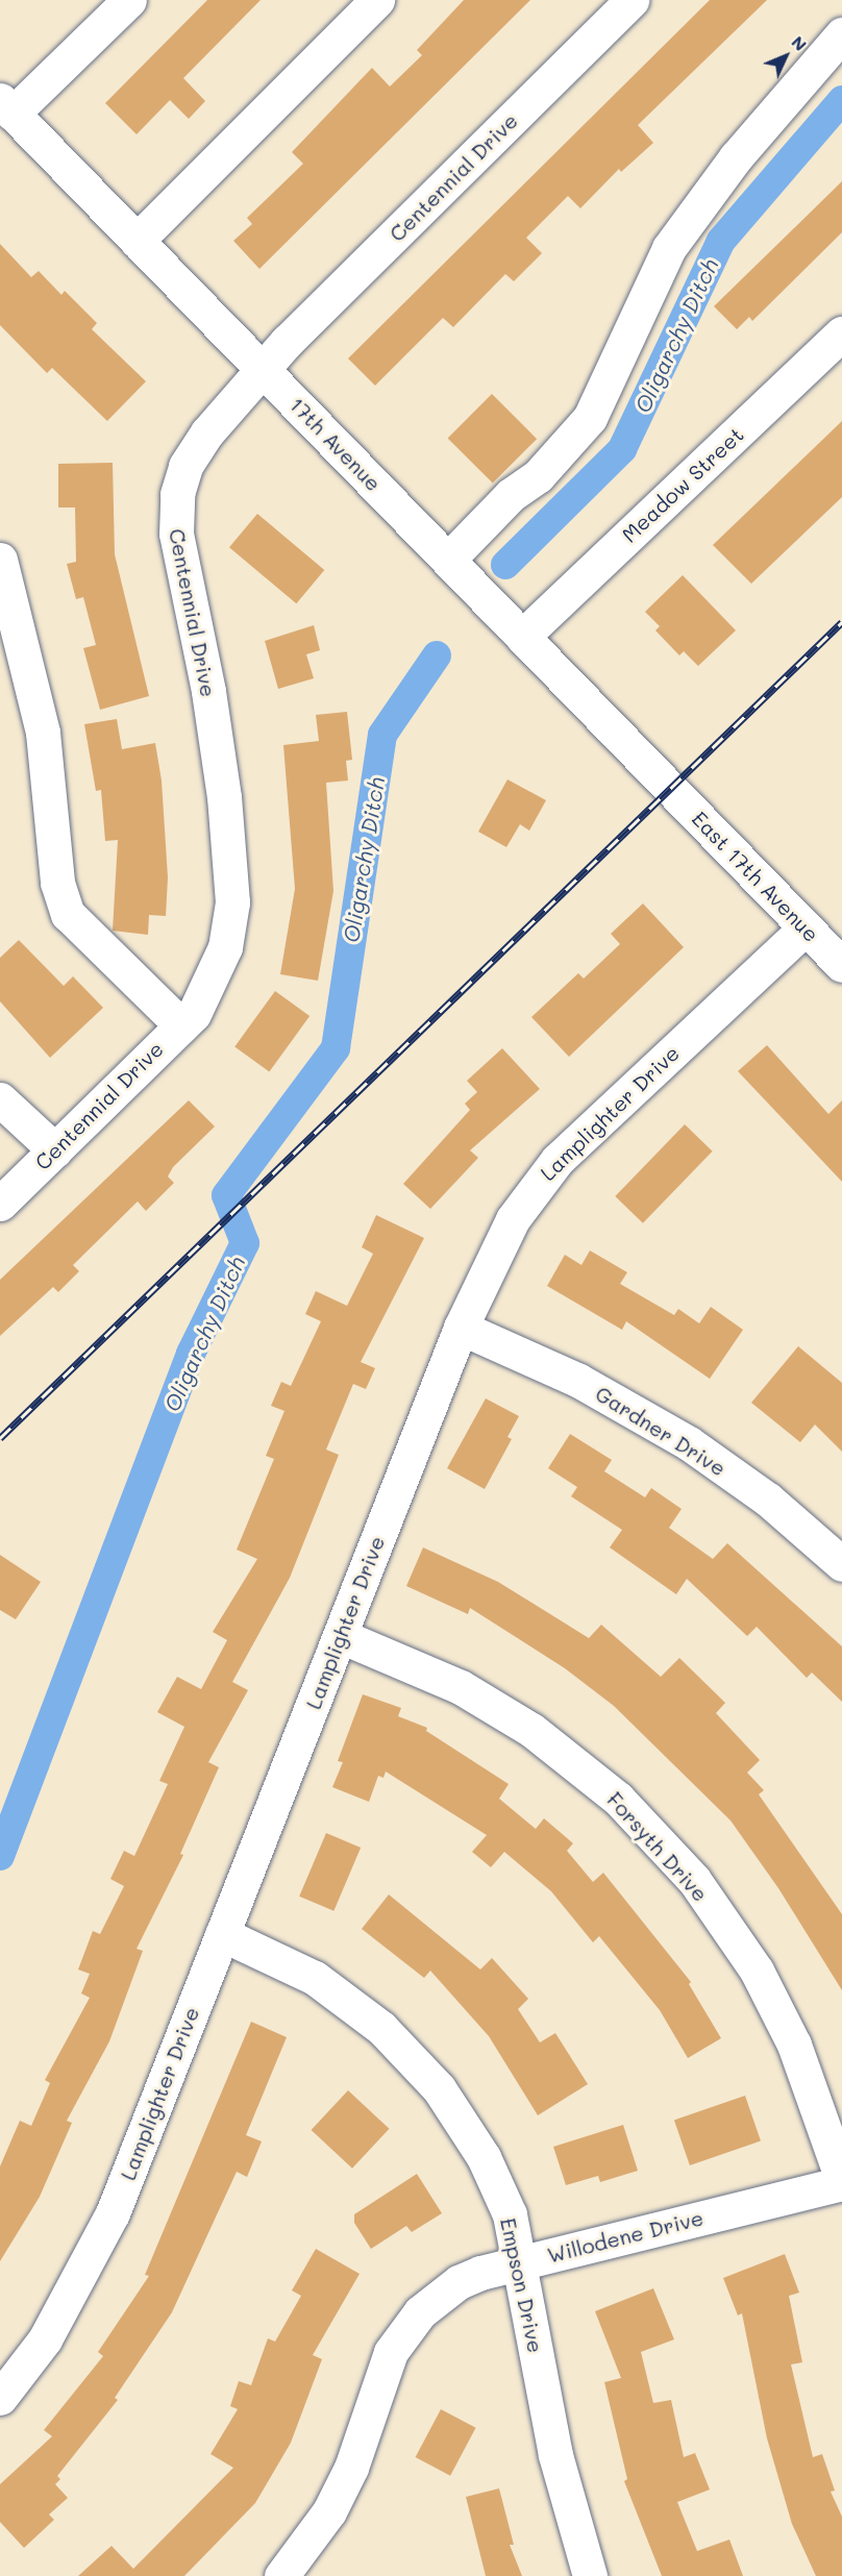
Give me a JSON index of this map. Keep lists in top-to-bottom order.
{
  "streets": {
    "street": [
      "Centennial Drive",
      "17th Avenue",
      "Meadow Street",
      "East 17th Avenue",
      "Lamplighter Drive",
      "Gardner Drive",
      "Forsyth Drive",
      "Willodene Drive",
      "Empson Drive"
    ]
  },
  "crossings": [
    ["Centennial Drive", "17th Avenue"],
    ["17th Avenue", "Meadow Street"],
    ["17th Avenue", "East 17th Avenue"],
    ["East 17th Avenue", "Lamplighter Drive"],
    ["Lamplighter Drive", "Gardner Drive"],
    ["Lamplighter Drive", "Forsyth Drive"],
    ["Lamplighter Drive", "Empson Drive"],
    ["Forsyth Drive", "Willodene Drive"],
    ["Willodene Drive", "Empson Drive"]
  ],
  "water": ["Oligarchy Ditch"],
  "north": "top right"
}
